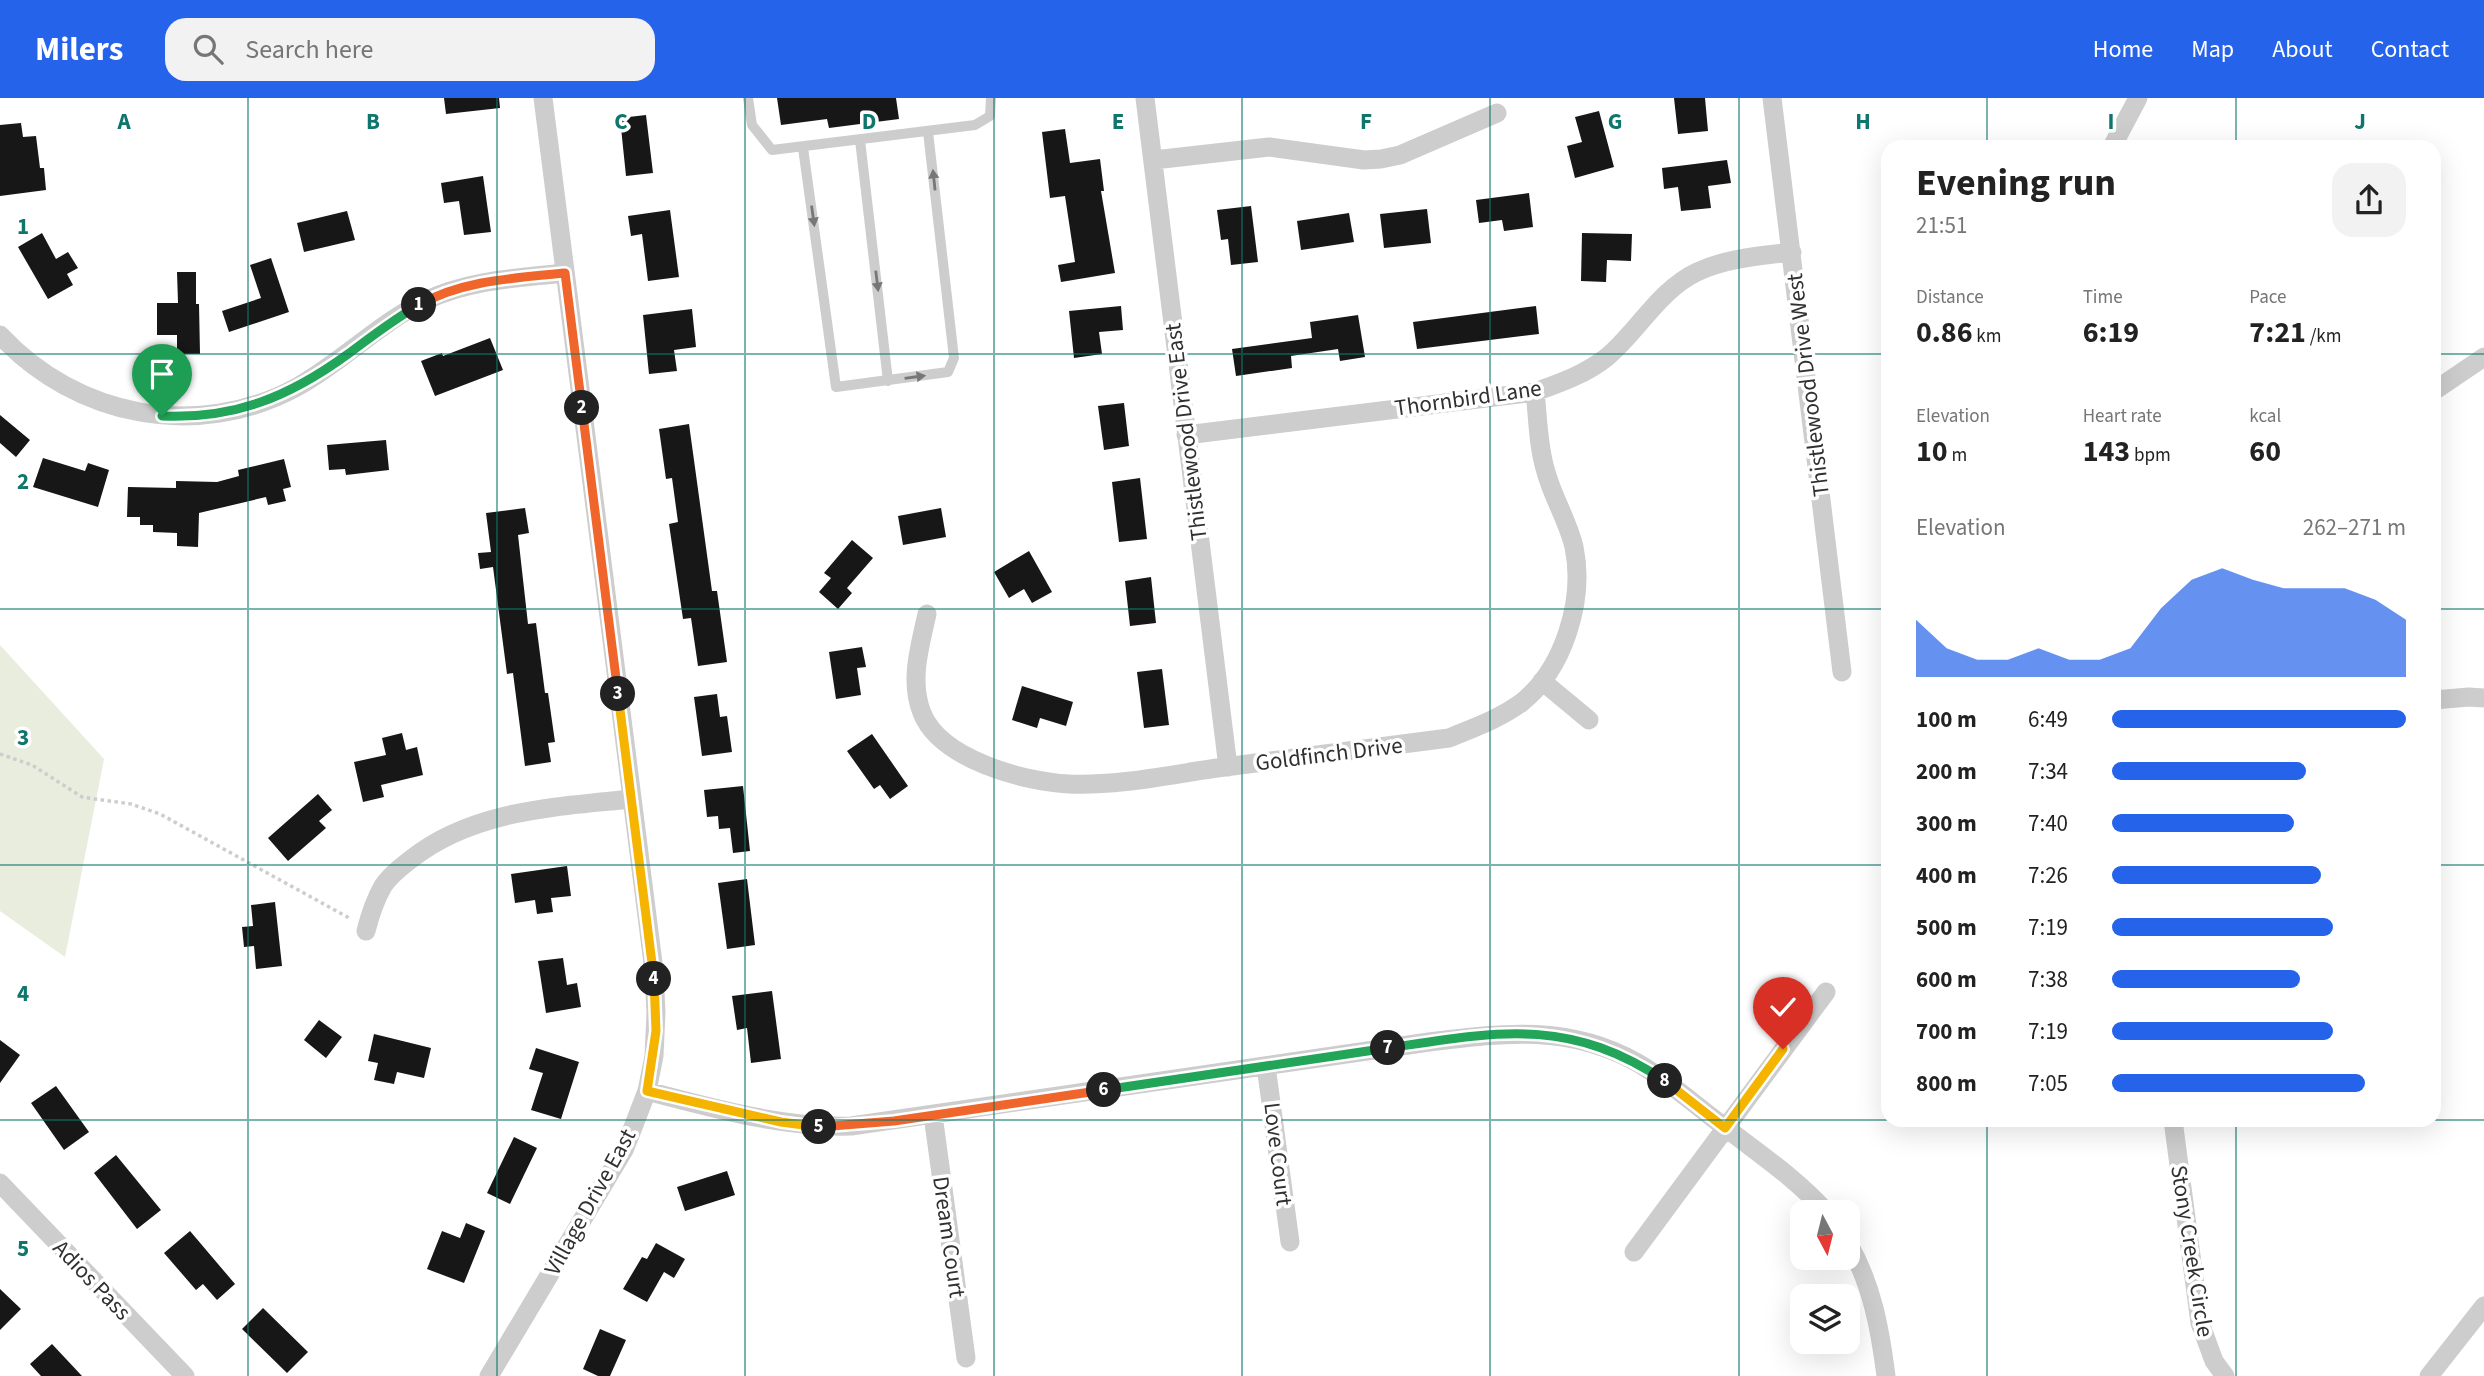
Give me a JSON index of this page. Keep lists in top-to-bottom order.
{
  "streets": {
    "street": [
      "Thistlewood Drive West",
      "Thornbird Lane",
      "Thistlewood Drive East",
      "Goldfinch Drive",
      "Love Court",
      "Village Drive East",
      "Dream Court",
      "Stony Creek Circle",
      "Adios Pass"
    ]
  },
  "crossings": [
    ["Thistlewood Drive West", "Thornbird Lane"],
    ["Thornbird Lane", "Thistlewood Drive East"],
    ["Thornbird Lane", "Goldfinch Drive"],
    ["Thistlewood Drive East", "Goldfinch Drive"]
  ],
  "north": "bottom",
  "page": {
    "header": "Milers",
    "search": "Search here",
    "nav": [
      "Home",
      "Map",
      "About",
      "Contact"
    ],
    "heading": ["Evening run", "21:51"],
    "stats": [
      ["Distance", "0.86 km"],
      ["Time", "6:19"],
      ["Pace", "7:21 /km"],
      ["Elevation", "10 m"],
      ["Heart rate", "143 bpm"],
      ["kcal", "60"]
    ],
    "pins": [
      "1",
      "2",
      "3",
      "4",
      "7",
      "8",
      "6",
      "5"
    ],
    "chart": ["Elevation", "262–271 m"],
    "list": [
      {
        "name": "100 m",
        "note": "6:49"
      },
      {
        "name": "200 m",
        "note": "7:34"
      },
      {
        "name": "300 m",
        "note": "7:40"
      },
      {
        "name": "400 m",
        "note": "7:26"
      },
      {
        "name": "500 m",
        "note": "7:19"
      },
      {
        "name": "600 m",
        "note": "7:38"
      },
      {
        "name": "700 m",
        "note": "7:19"
      },
      {
        "name": "800 m",
        "note": "7:05"
      }
    ]
  },
  "grid": {
    "columns": [
      "A",
      "B",
      "C",
      "D",
      "E",
      "F",
      "G",
      "H",
      "I",
      "J"
    ],
    "rows": [
      "1",
      "2",
      "3",
      "4",
      "5"
    ]
  }
}
